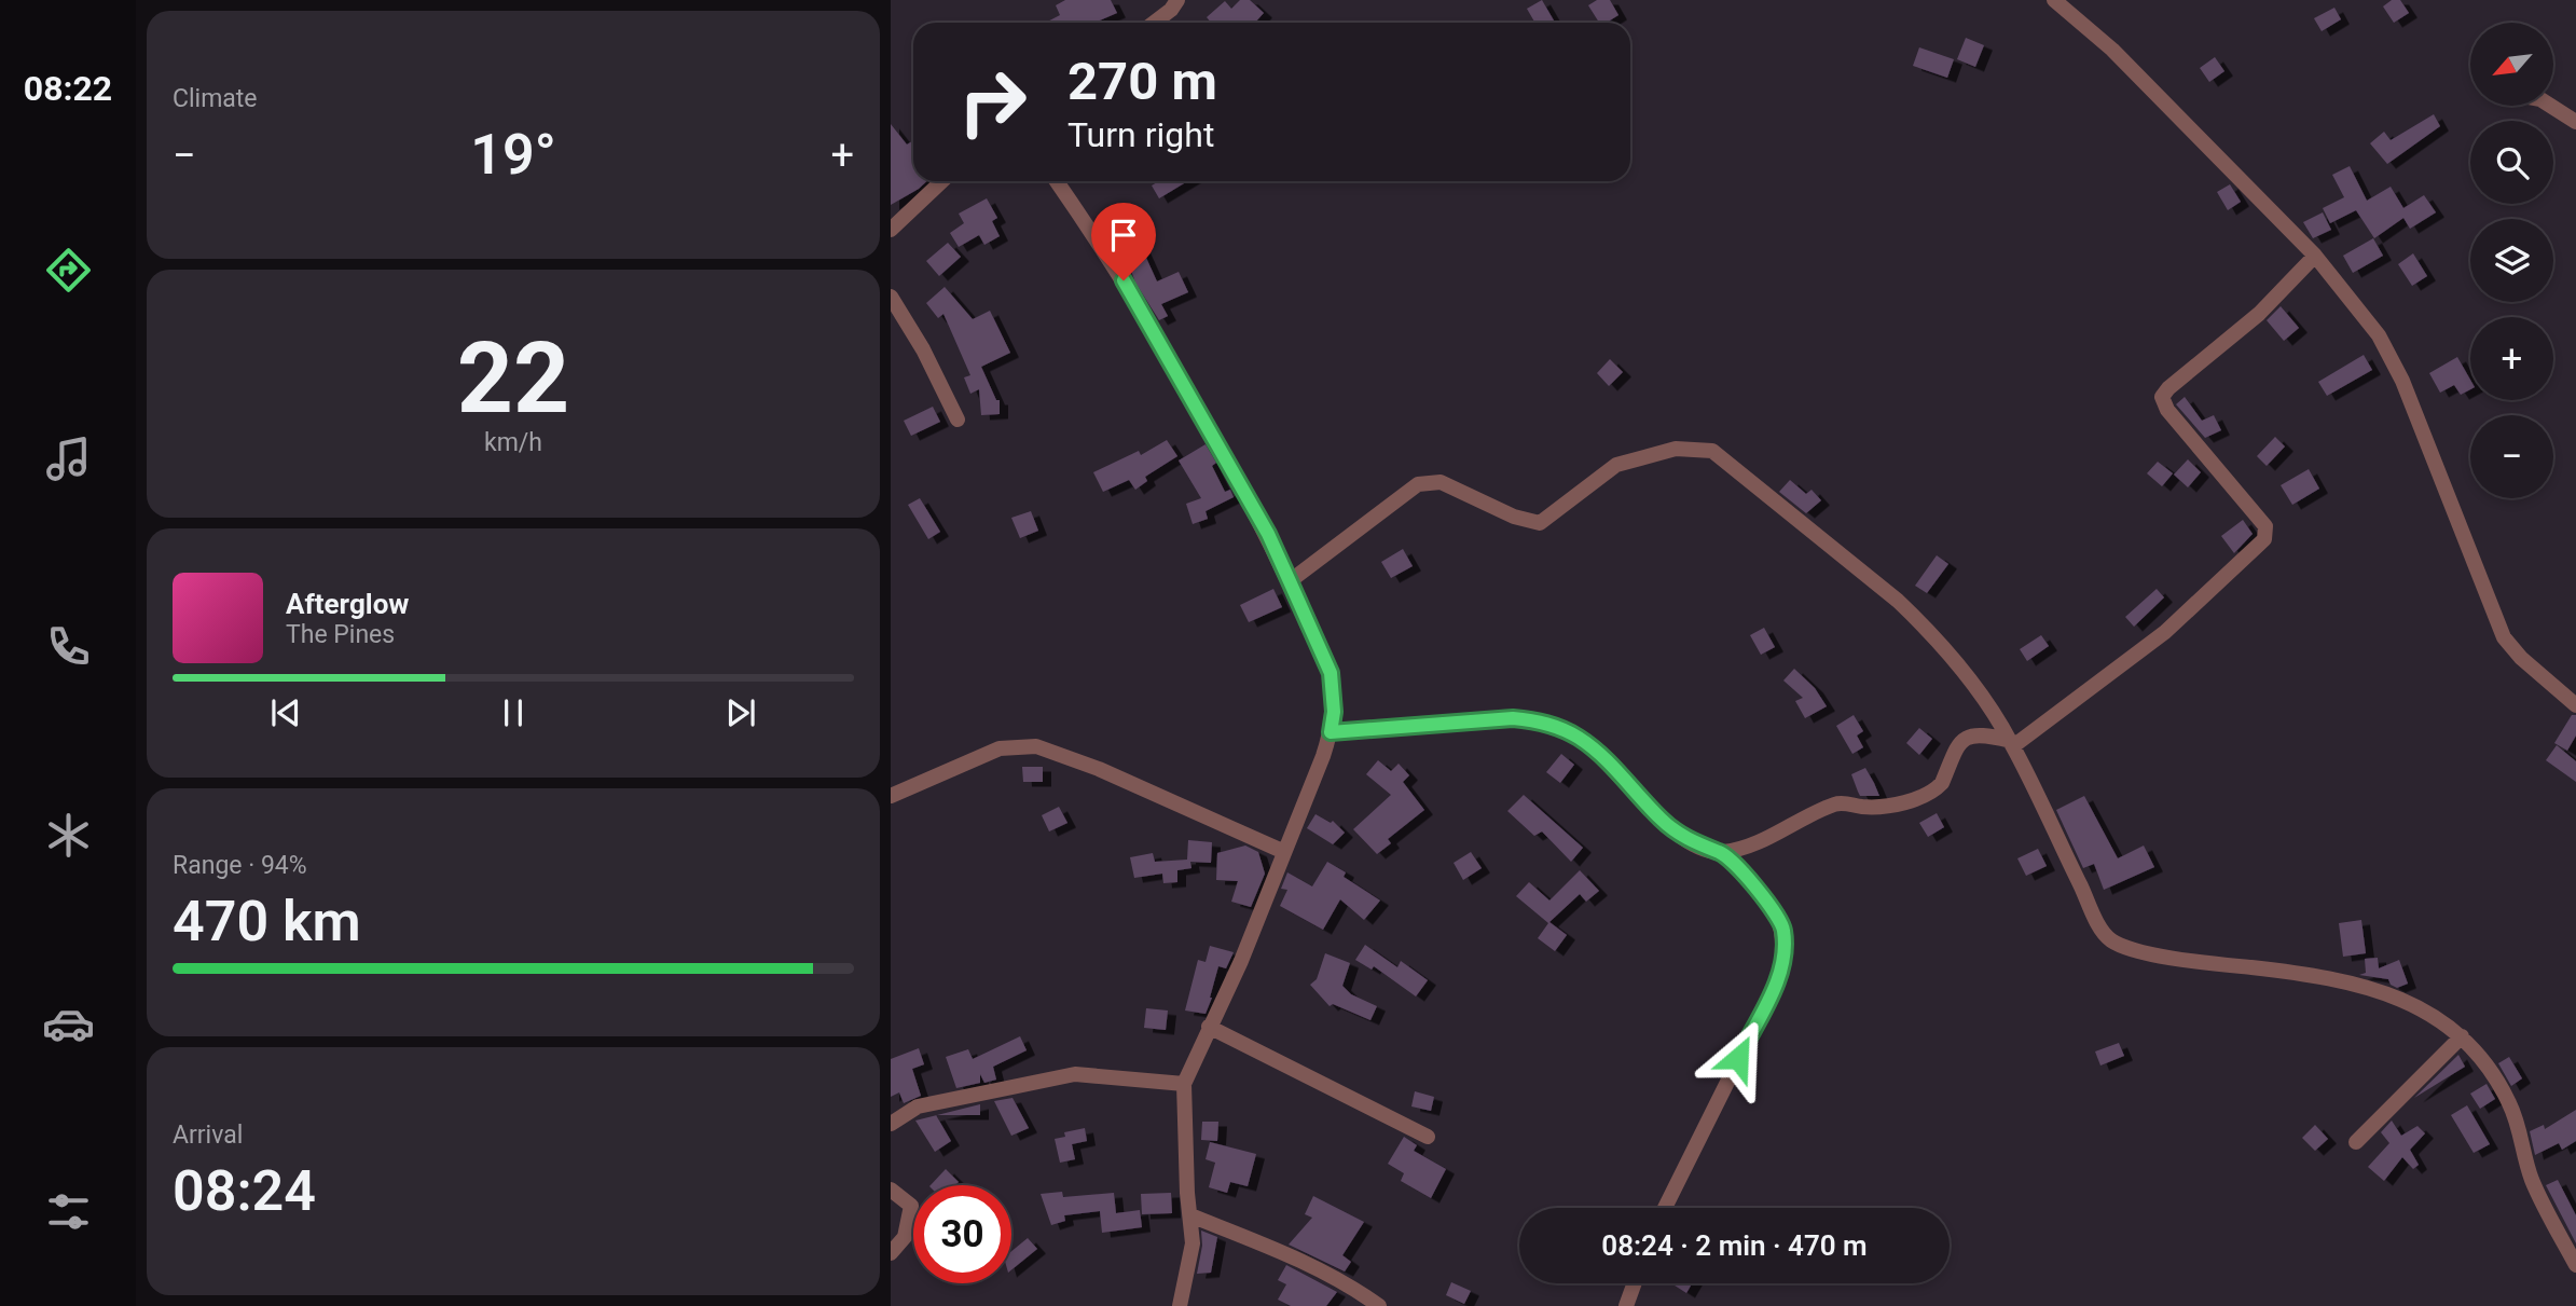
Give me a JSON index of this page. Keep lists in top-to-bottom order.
{
  "north": "bottom left",
  "page": {
    "tabs": "08:22",
    "tile": [
      "Climate",
      ["22", "km/h"],
      ["Range · 94%", "470 km"],
      ["Arrival", "08:24"]
    ],
    "map_buttons": ["+", "−"],
    "turn": ["270 m", "Turn right"],
    "heat": ["−", "19°", "+"],
    "song": ["Afterglow", "The Pines"],
    "limit": "30",
    "trip": "08:24 · 2 min · 470 m"
  }
}
